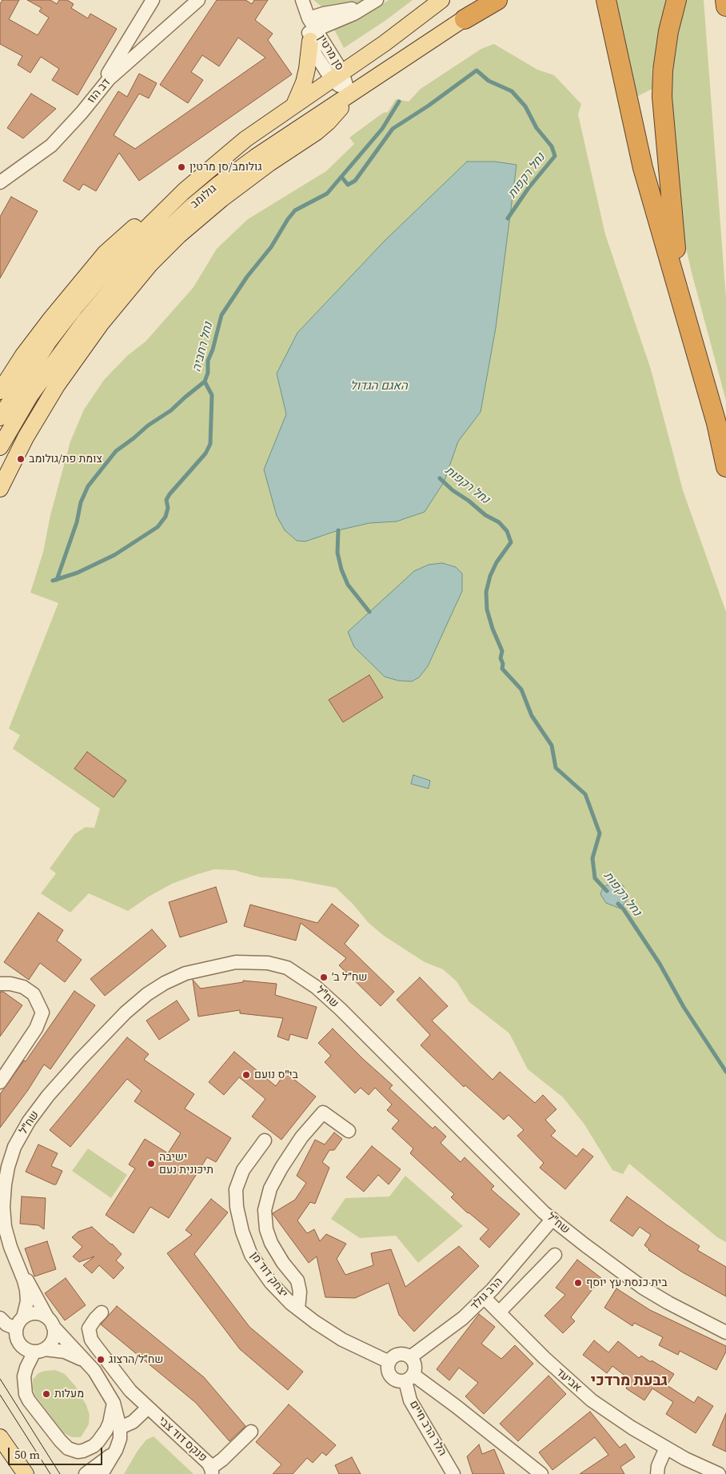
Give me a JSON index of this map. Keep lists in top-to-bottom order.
{
  "streets": {
    "main road": ["גולומב"],
    "street": [
      "סן מרטין",
      "דב הוז",
      "שח\"ל",
      "יצחק דוד מן",
      "הרב גולד",
      "אביעד",
      "הלר הרב חיים",
      "פנקס דוד צבי"
    ]
  },
  "crossings": [
    ["סן מרטין", "גולומב"],
    ["שח\"ל", "הרב גולד"],
    ["יצחק דוד מן", "הרב גולד"],
    ["יצחק דוד מן", "הלר הרב חיים"],
    ["הרב גולד", "אביעד"],
    ["הרב גולד", "הלר הרב חיים"]
  ],
  "districts": ["גבעת מרדכי"],
  "water": ["נחל רקפות", "נחל רחביה", "האגם הגדול"],
  "places": [
    "גולומב/סן מרטין",
    "צומת פת/גולומב",
    "שח״ל ב׳",
    "בי\"ס נועם",
    "ישיבה תיכונית נעם",
    "בית כנסת עץ יוסף",
    "שח״ל/הרצוג",
    "מעלות"
  ],
  "scale_bar": "50 m"
}
